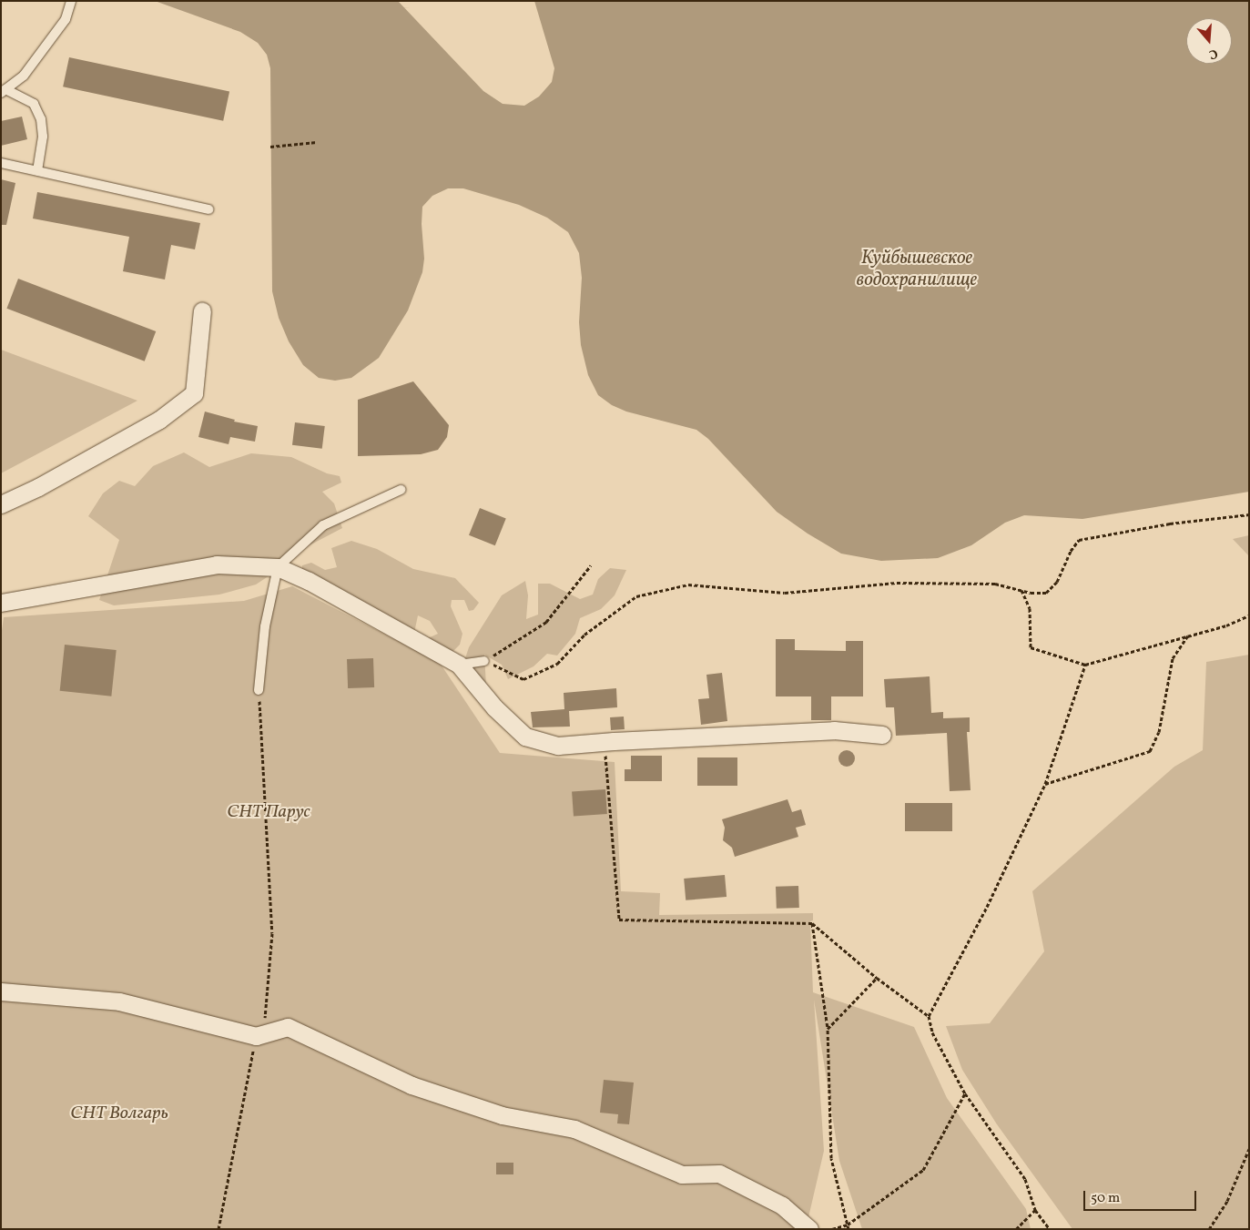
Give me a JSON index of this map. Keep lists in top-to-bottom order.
{
  "water": ["Куйбышевское водохранилище"],
  "parks": ["СНТ Парус", "СНТ Волгарь"],
  "scale_bar": "50 m",
  "north": "bottom"
}
